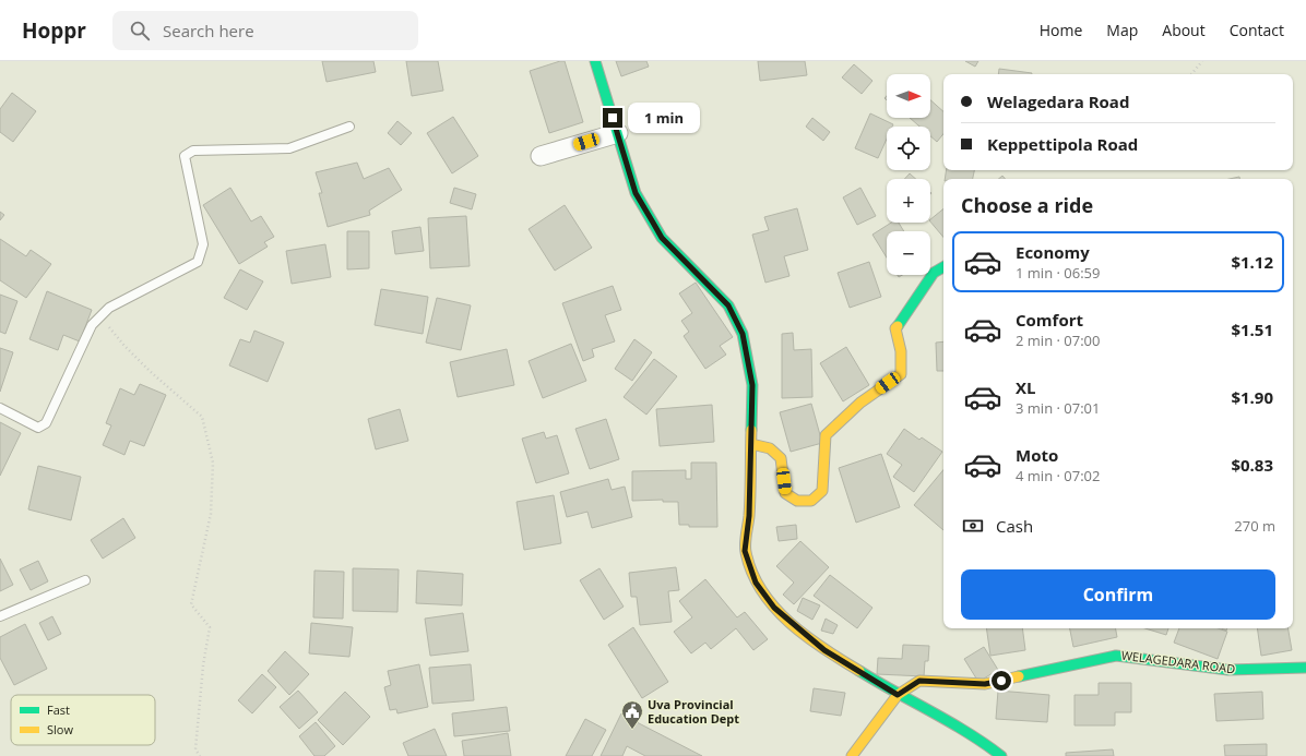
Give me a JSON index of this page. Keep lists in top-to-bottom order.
{
  "streets": {
    "street": ["WELAGEDARA ROAD"]
  },
  "places": {
    "public building": ["Uva Provincial Education Dept"]
  },
  "legend": ["Fast", "Slow"],
  "north": "right",
  "page": {
    "header": "Hoppr",
    "search": "Search here",
    "nav": [
      "Home",
      "Map",
      "About",
      "Contact"
    ],
    "map_buttons": ["+", "−"],
    "banner": ["Welagedara Road", "Keppettipola Road"],
    "bubble": "1 min",
    "heading": "Choose a ride",
    "list": [
      {
        "name": "Economy",
        "note": "1 min · 06:59",
        "value": "$1.12"
      },
      {
        "name": "Comfort",
        "note": "2 min · 07:00",
        "value": "$1.51"
      },
      {
        "name": "XL",
        "note": "3 min · 07:01",
        "value": "$1.90"
      },
      {
        "name": "Moto",
        "note": "4 min · 07:02",
        "value": "$0.83"
      }
    ],
    "pay": ["Cash", "270 m"],
    "buttons": "Confirm"
  }
}
